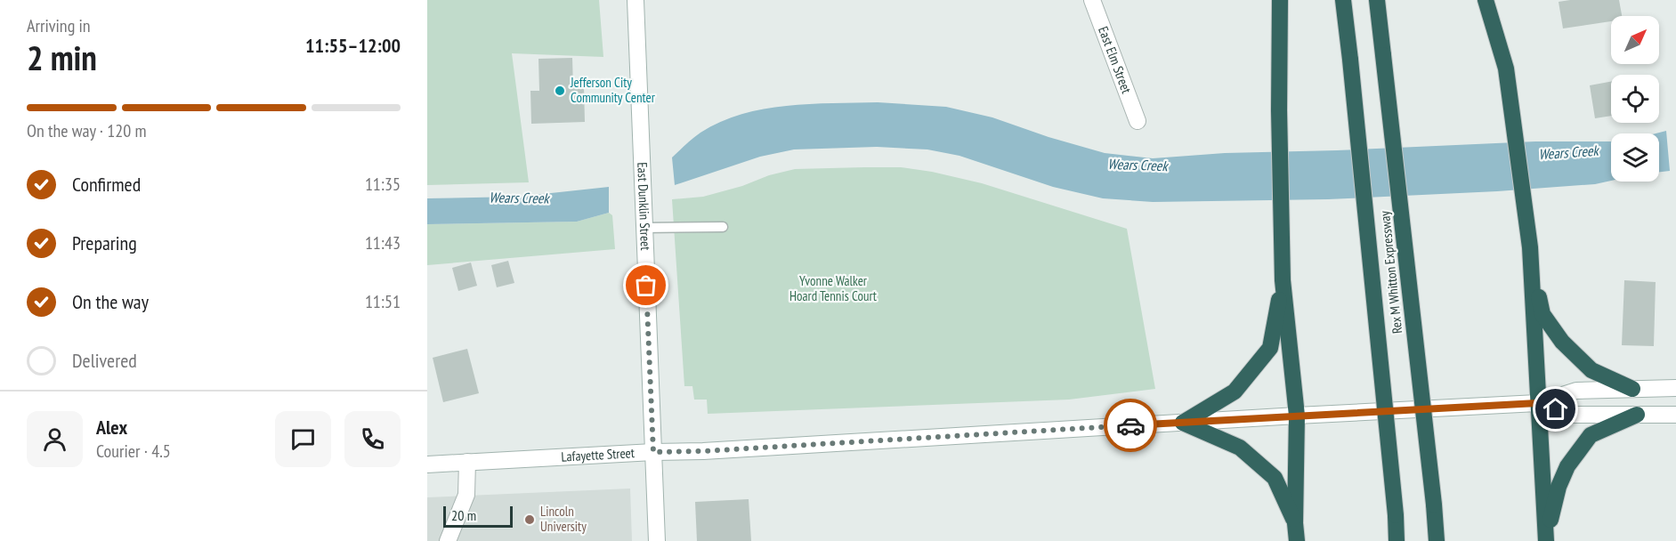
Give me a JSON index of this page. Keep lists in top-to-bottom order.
{
  "streets": {
    "highway": ["Rex M Whitton Expressway"],
    "main road": ["East Elm Street", "East Dunklin Street", "Lafayette Street"]
  },
  "crossings": [
    ["East Dunklin Street", "Lafayette Street"]
  ],
  "water": ["Wears Creek"],
  "parks": ["Yvonne Walker Hoard Tennis Court"],
  "places": ["Jefferson City Community Center", "Lincoln University"],
  "scale_bar": "20 m",
  "north": "top right",
  "page": {
    "heading": ["2 min", "Arriving in", "11:55–12:00"],
    "panel": ["Alex", "Courier · 4.5"],
    "bar": "On the way · 120 m",
    "list": [
      ["Confirmed", "11:35"],
      ["Preparing", "11:43"],
      ["On the way", "11:51"],
      "Delivered"
    ],
    "scale": "20 m"
  }
}
